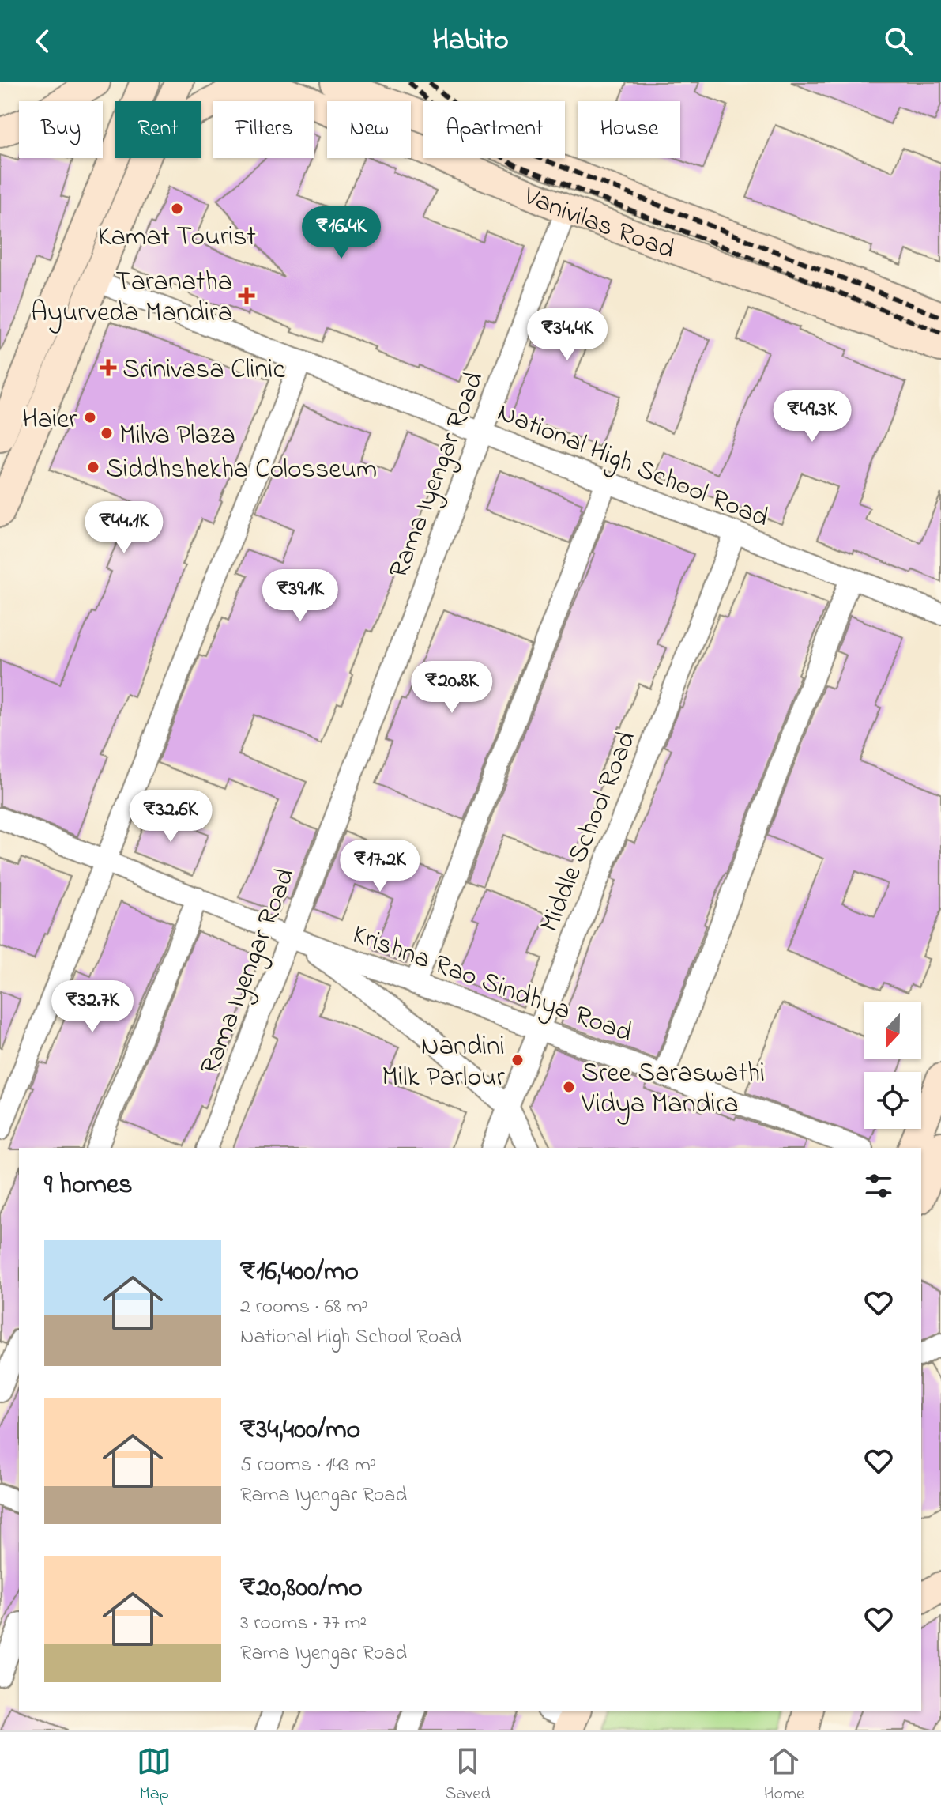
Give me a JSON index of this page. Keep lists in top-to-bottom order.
{
  "streets": {
    "main road": ["Vanivilas Road"],
    "street": [
      "National High School Road",
      "Rama Iyengar Road",
      "Middle School Road",
      "Krishna Rao Sindhya Road"
    ]
  },
  "crossings": [
    ["Vanivilas Road", "Rama Iyengar Road"],
    ["National High School Road", "Rama Iyengar Road"],
    ["National High School Road", "Middle School Road"],
    ["Rama Iyengar Road", "Krishna Rao Sindhya Road"],
    ["Middle School Road", "Krishna Rao Sindhya Road"]
  ],
  "places": {
    "other": [
      "Kamat Tourist",
      "Haier",
      "Milva Plaza",
      "Siddhshekha Colosseum",
      "Nandini Milk Parlour",
      "Sree Saraswathi Vidya Mandira"
    ],
    "health": ["Taranatha Ayurveda Mandira", "Srinivasa Clinic"]
  },
  "north": "bottom",
  "page": {
    "header": "Habito",
    "chip": [
      "Buy",
      "Rent",
      "Filters",
      "New",
      "Apartment",
      "House"
    ],
    "price": [
      "₹16.4K",
      "₹34.4K",
      "₹49.3K",
      "₹44.1K",
      "₹39.1K",
      "₹20.8K",
      "₹32.6K",
      "₹17.2K",
      "₹32.7K"
    ],
    "heading": "9 homes",
    "list": [
      {
        "name": "₹16,400/mo",
        "note": "2 rooms · 68 m² · National High School Road"
      },
      {
        "name": "₹34,400/mo",
        "note": "5 rooms · 143 m² · Rama Iyengar Road"
      },
      {
        "name": "₹20,800/mo",
        "note": "3 rooms · 77 m² · Rama Iyengar Road"
      }
    ],
    "tabs": ["Map", "Saved", "Home"]
  }
}
